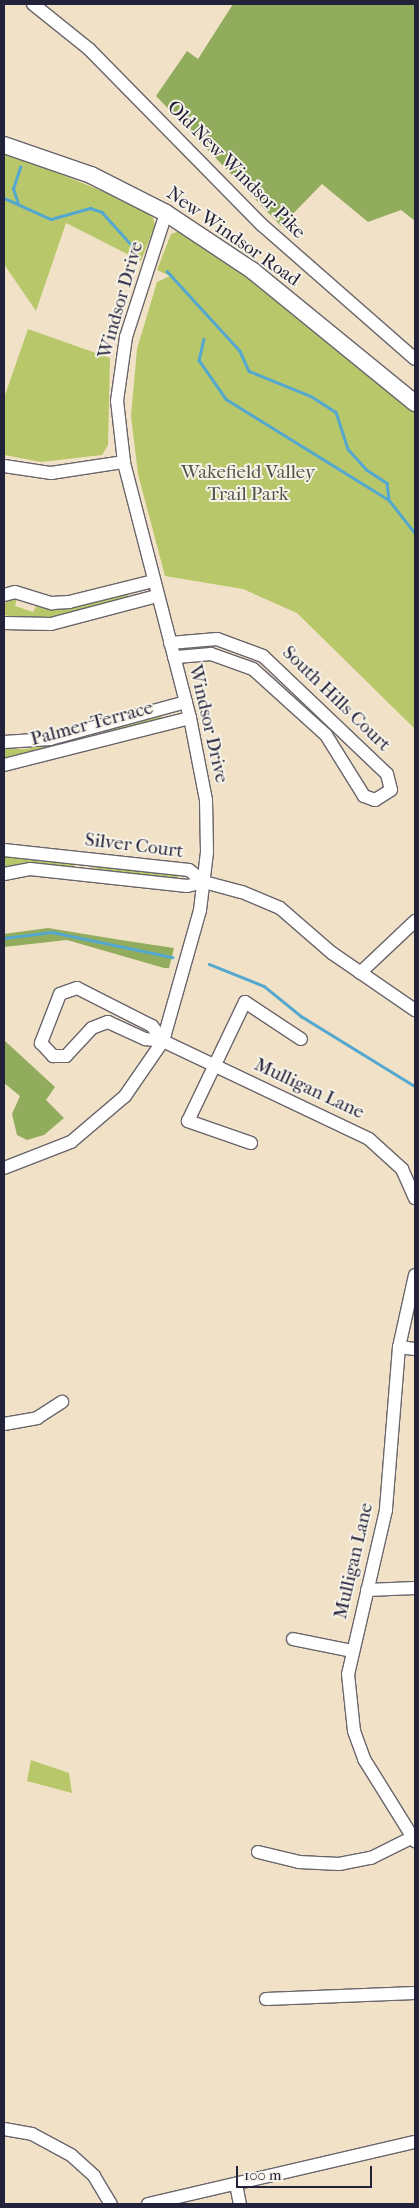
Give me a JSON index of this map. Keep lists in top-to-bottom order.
{
  "streets": {
    "main road": ["New Windsor Road"],
    "street": [
      "Old New Windsor Pike",
      "Windsor Drive",
      "South Hills Court",
      "Palmer Terrace",
      "Silver Court",
      "Mulligan Lane"
    ]
  },
  "crossings": [
    ["New Windsor Road", "Windsor Drive"],
    ["Windsor Drive", "South Hills Court"],
    ["Windsor Drive", "Palmer Terrace"],
    ["Windsor Drive", "Silver Court"],
    ["Windsor Drive", "Mulligan Lane"]
  ],
  "parks": ["Wakefield Valley Trail Park"],
  "scale_bar": "100 m"
}
